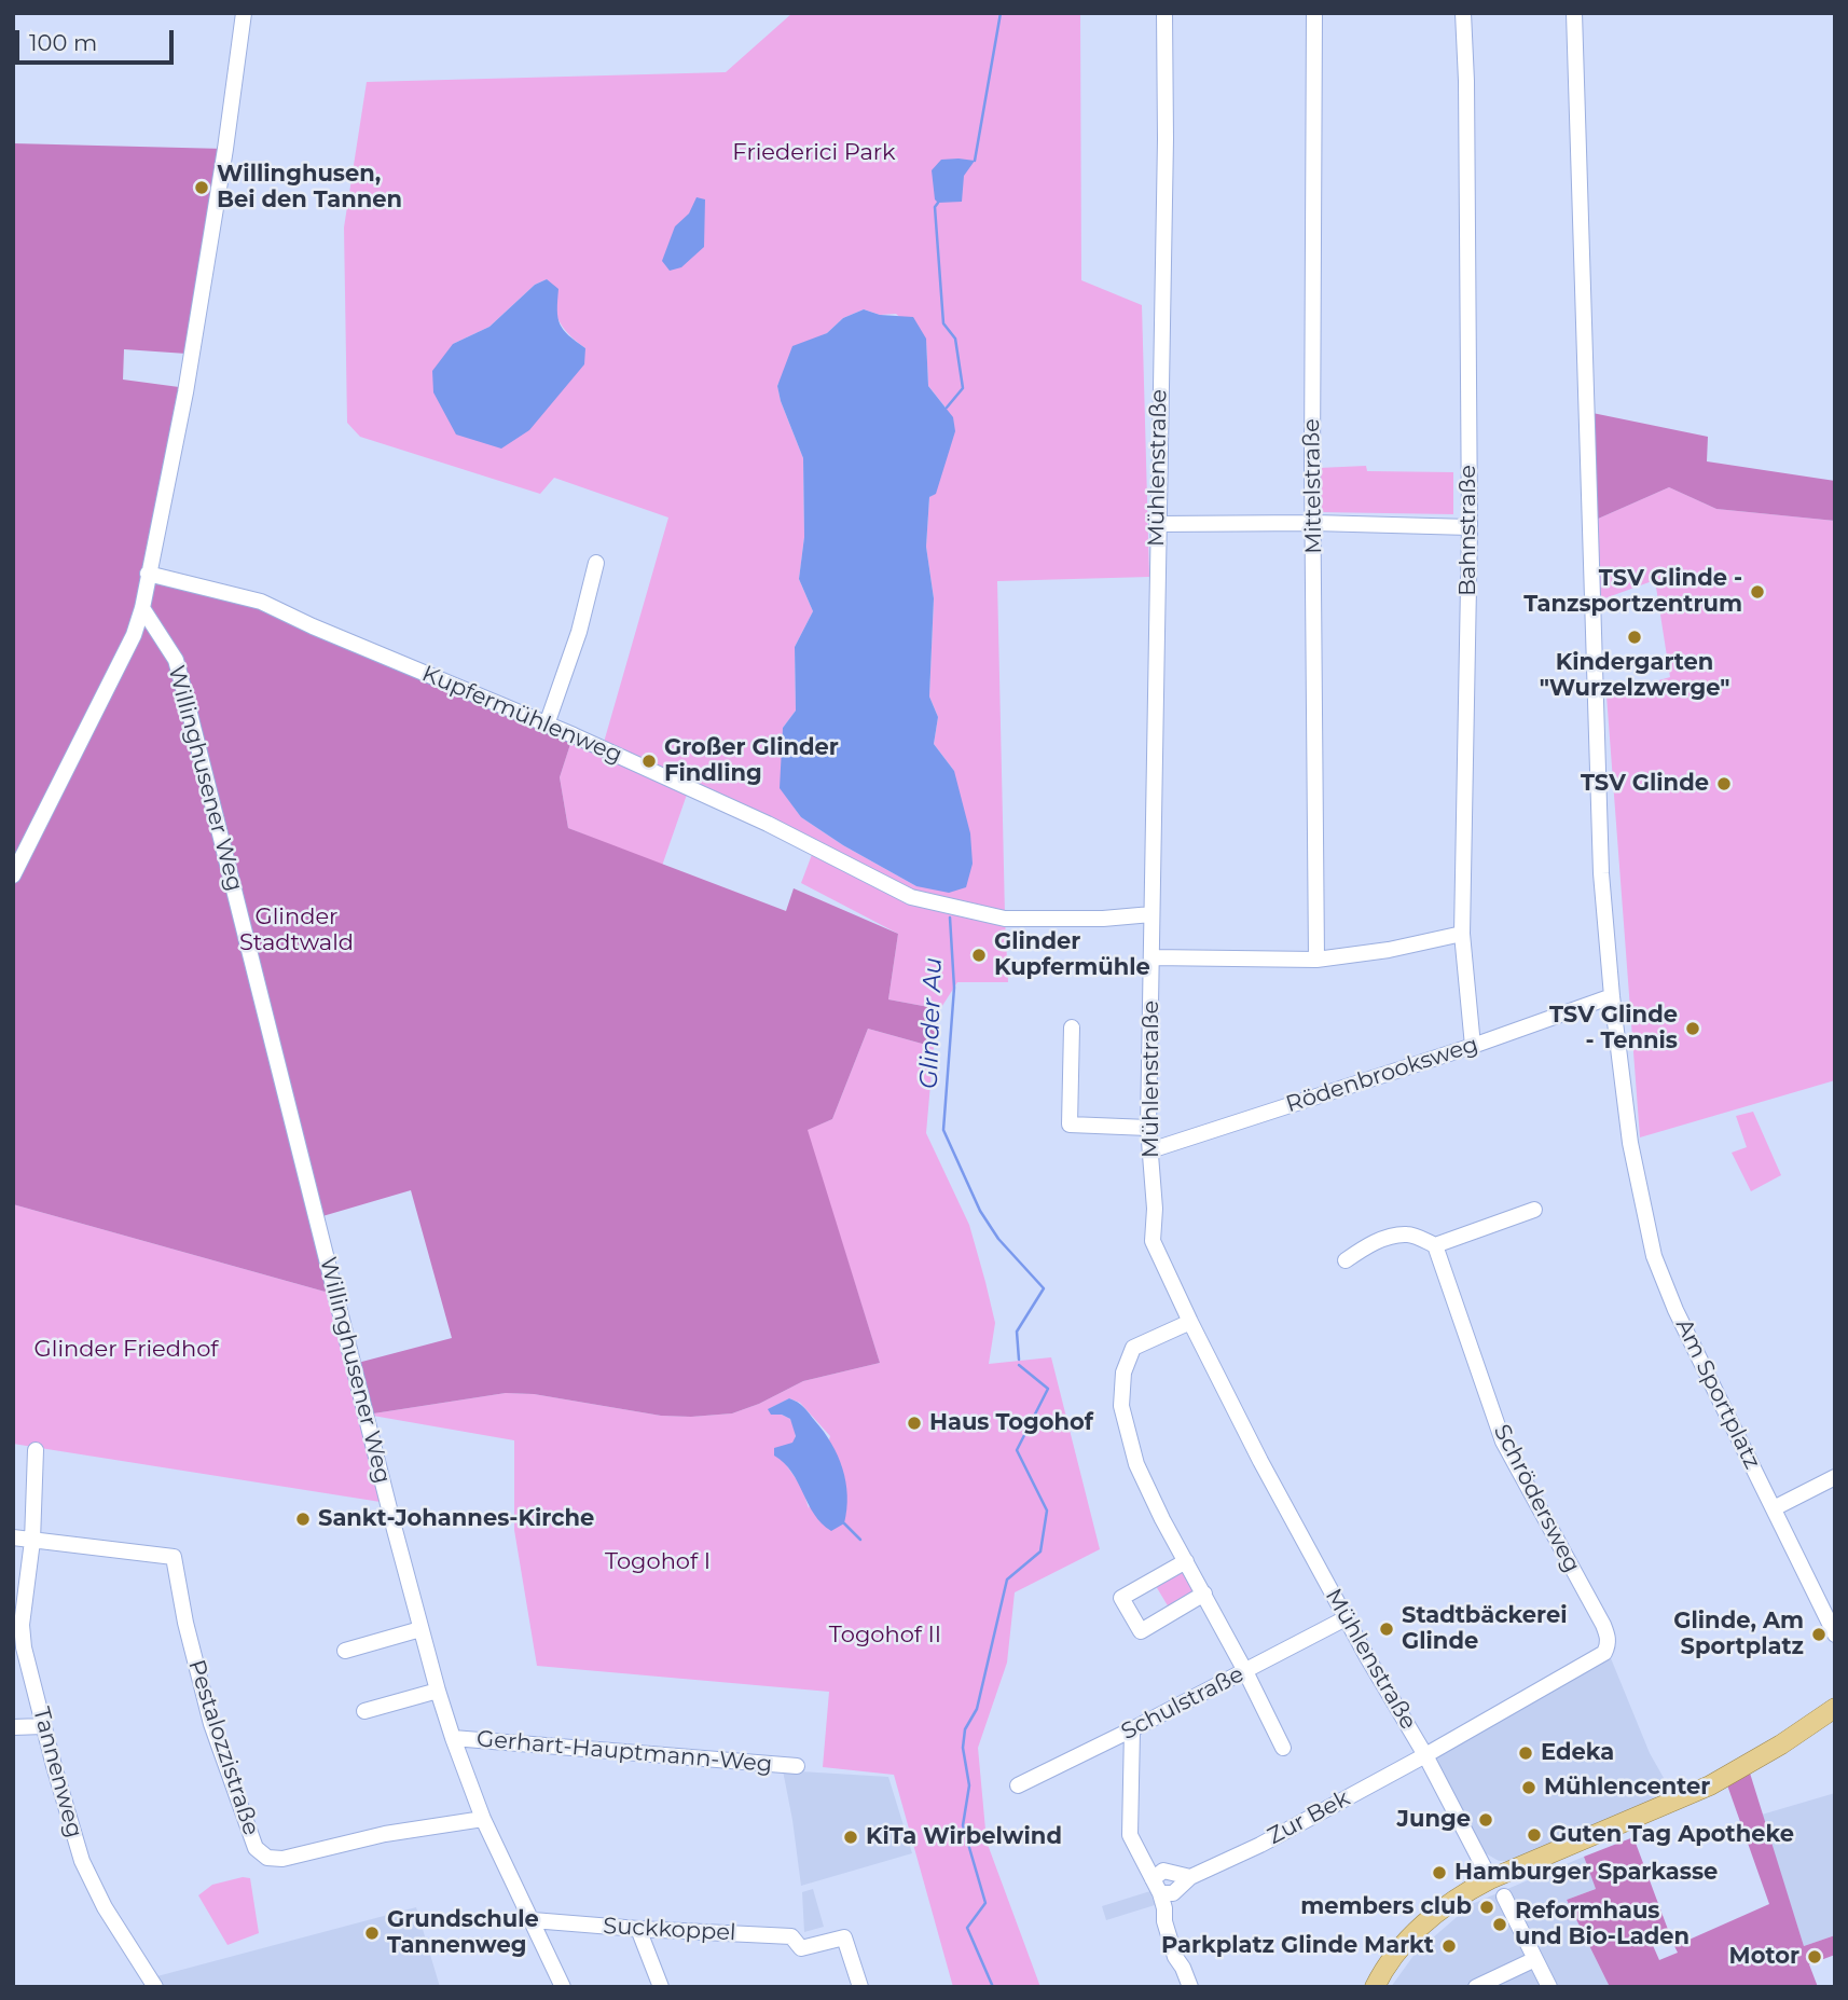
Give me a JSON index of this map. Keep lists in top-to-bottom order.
{
  "streets": {
    "street": [
      "Mühlenstraße",
      "Mittelstraße",
      "Bahnstraße",
      "Kupfermühlenweg",
      "Willinghusener Weg",
      "Rödenbrooksweg",
      "Am Sportplatz",
      "Schrödersweg",
      "Schulstraße",
      "Pestalozzistraße",
      "Gerhart-Hauptmann-Weg",
      "Tannenweg",
      "Zur Bek",
      "Suckkoppel"
    ]
  },
  "crossings": [
    ["Mühlenstraße", "Kupfermühlenweg"],
    ["Mühlenstraße", "Rödenbrooksweg"],
    ["Mühlenstraße", "Schrödersweg"],
    ["Mühlenstraße", "Schulstraße"],
    ["Mühlenstraße", "Zur Bek"],
    ["Bahnstraße", "Rödenbrooksweg"],
    ["Willinghusener Weg", "Pestalozzistraße"],
    ["Willinghusener Weg", "Gerhart-Hauptmann-Weg"],
    ["Willinghusener Weg", "Suckkoppel"],
    ["Rödenbrooksweg", "Am Sportplatz"],
    ["Schrödersweg", "Zur Bek"],
    ["Pestalozzistraße", "Tannenweg"]
  ],
  "water": ["Glinder Au"],
  "parks": [
    "Friederici Park",
    "Glinder Stadtwald",
    "Glinder Friedhof",
    "Togohof I",
    "Togohof II"
  ],
  "places": [
    "Willinghusen, Bei den Tannen",
    "TSV Glinde - Tanzsportzentrum",
    "Kindergarten \"Wurzelzwerge\"",
    "Großer Glinder Findling",
    "TSV Glinde",
    "Glinder Kupfermühle",
    "TSV Glinde - Tennis",
    "Haus Togohof",
    "Sankt-Johannes-Kirche",
    "Stadtbäckerei Glinde",
    "Glinde, Am Sportplatz",
    "Edeka",
    "Mühlencenter",
    "Junge",
    "Guten Tag Apotheke",
    "KiTa Wirbelwind",
    "Hamburger Sparkasse",
    "members club",
    "Reformhaus und Bio-Laden",
    "Grundschule Tannenweg",
    "Parkplatz Glinde Markt",
    "Motor"
  ],
  "scale_bar": "100 m"
}
